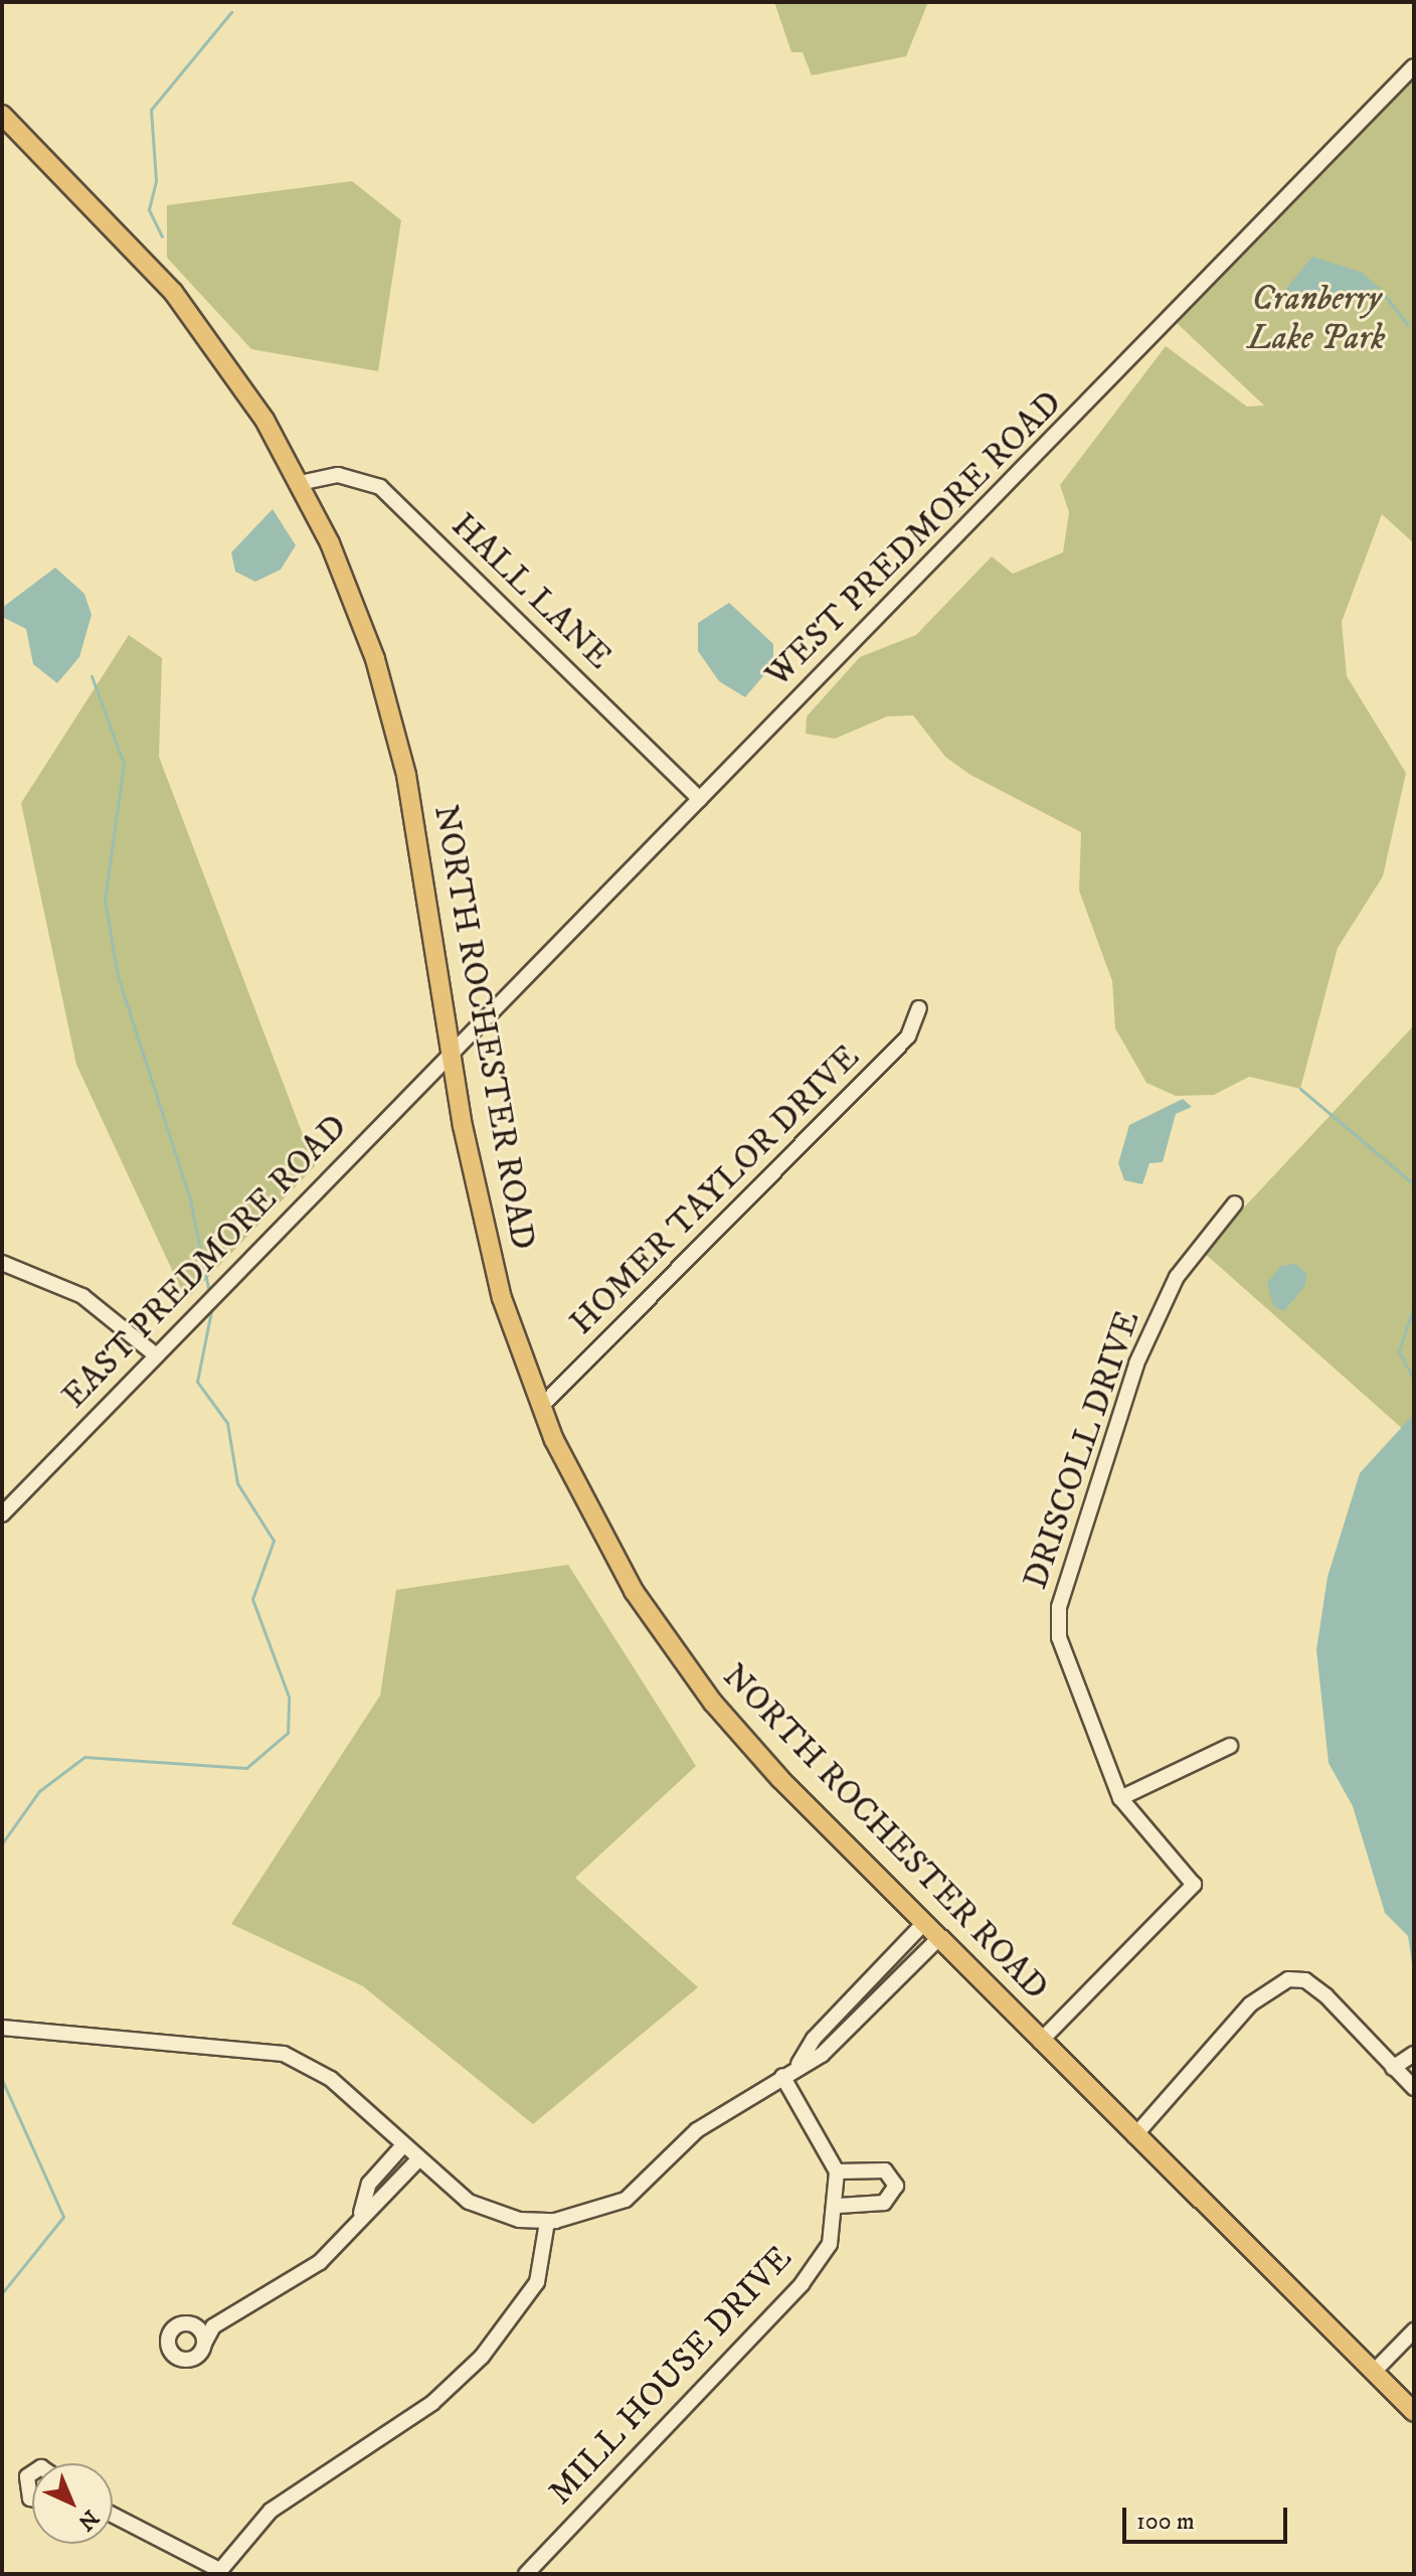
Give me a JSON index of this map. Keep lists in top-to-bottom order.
{
  "streets": {
    "main road": ["NORTH ROCHESTER ROAD"],
    "street": [
      "WEST PREDMORE ROAD",
      "HALL LANE",
      "HOMER TAYLOR DRIVE",
      "EAST PREDMORE ROAD",
      "DRISCOLL DRIVE",
      "MILL HOUSE DRIVE"
    ]
  },
  "crossings": [
    ["WEST PREDMORE ROAD", "HALL LANE"],
    ["WEST PREDMORE ROAD", "NORTH ROCHESTER ROAD"],
    ["WEST PREDMORE ROAD", "EAST PREDMORE ROAD"],
    ["HALL LANE", "NORTH ROCHESTER ROAD"],
    ["NORTH ROCHESTER ROAD", "HOMER TAYLOR DRIVE"],
    ["NORTH ROCHESTER ROAD", "EAST PREDMORE ROAD"],
    ["NORTH ROCHESTER ROAD", "DRISCOLL DRIVE"]
  ],
  "parks": ["Cranberry Lake Park"],
  "scale_bar": "100 m",
  "north": "bottom right"
}
